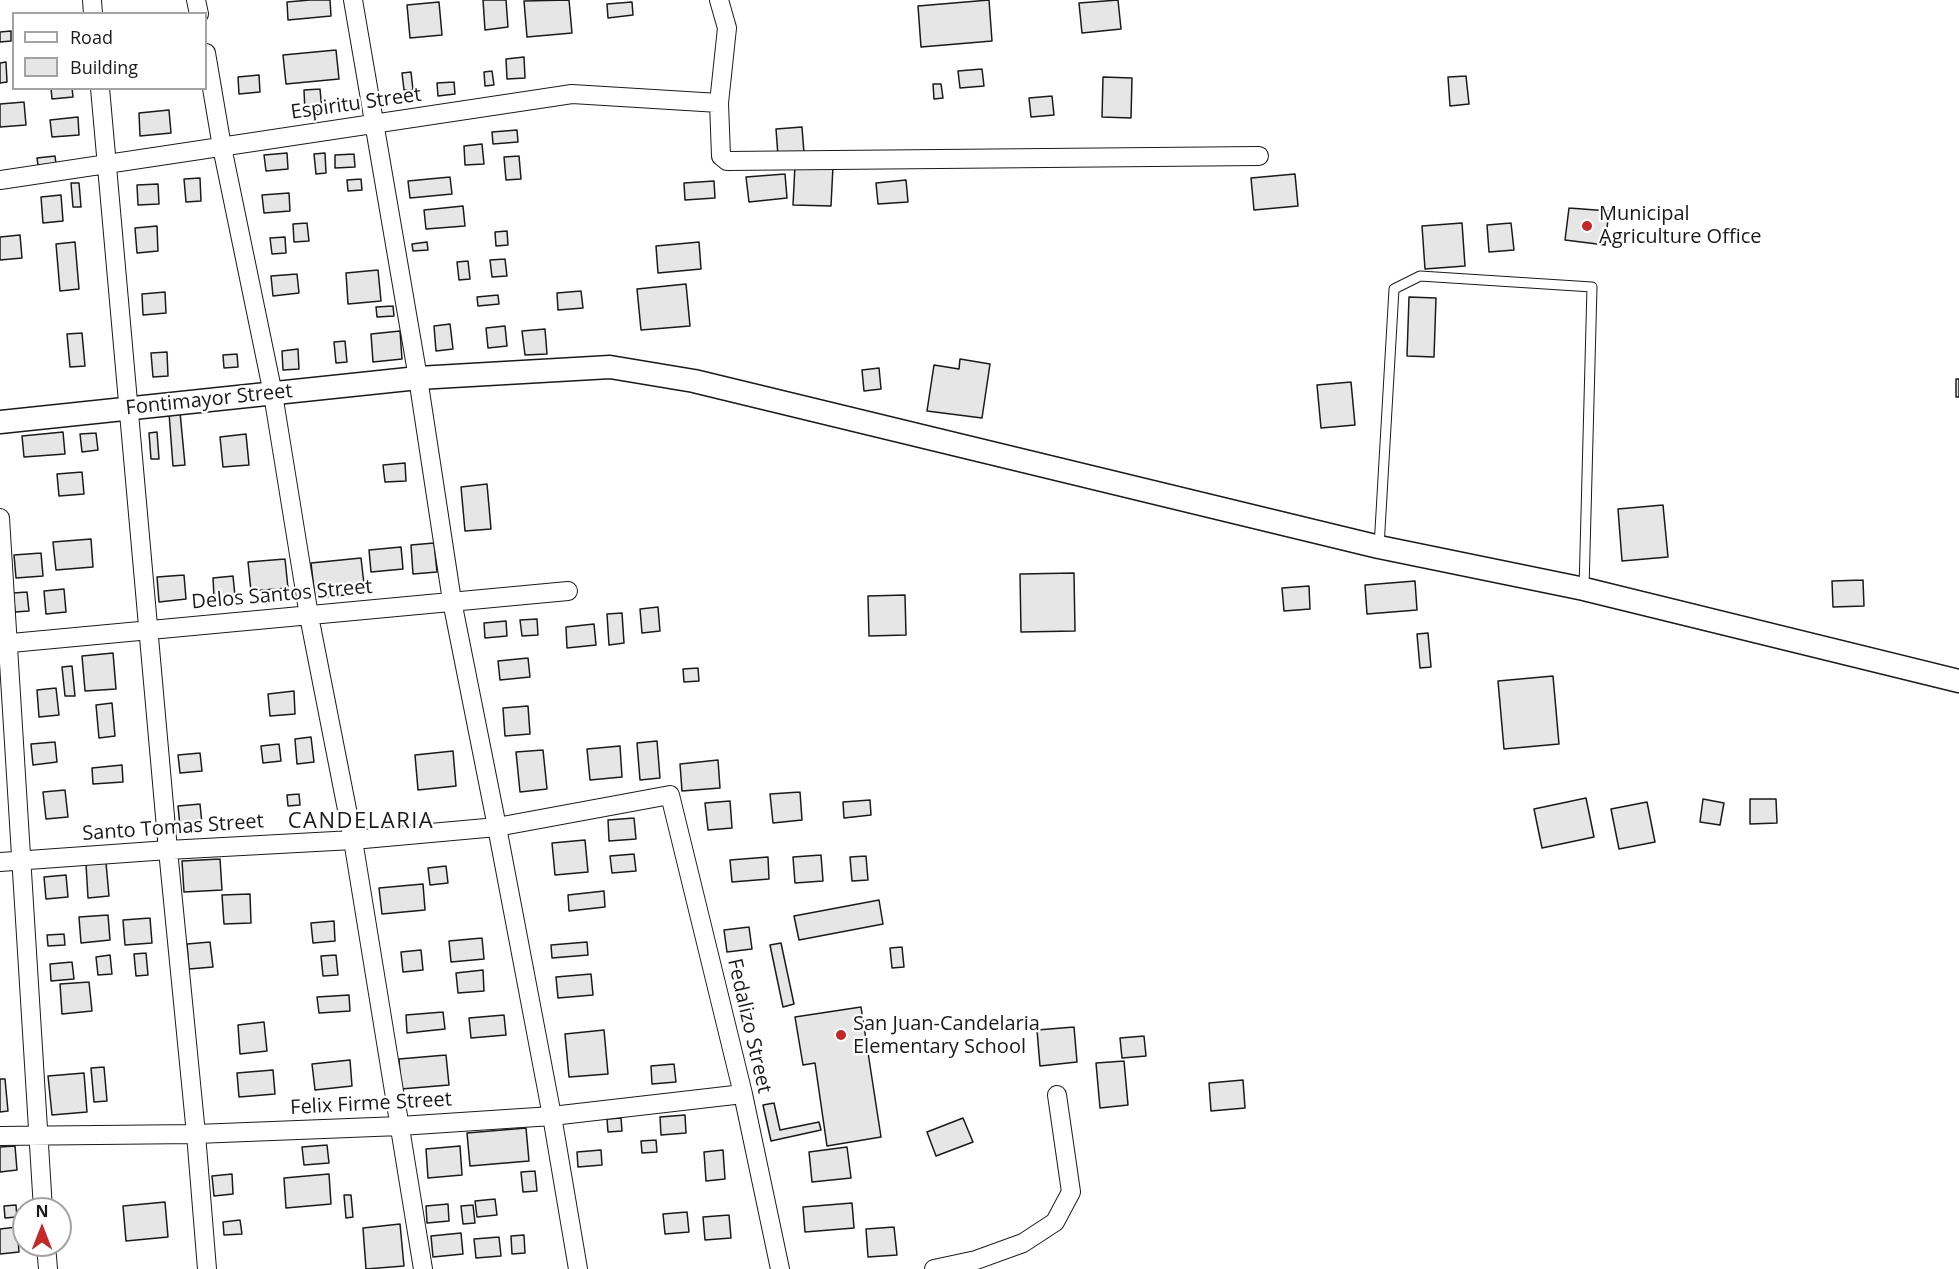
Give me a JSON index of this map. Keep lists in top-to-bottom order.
{
  "streets": {
    "street": [
      "Espiritu Street",
      "Fontimayor Street",
      "Delos Santos Street",
      "Santo Tomas Street",
      "Fedalizo Street",
      "Felix Firme Street"
    ]
  },
  "crossings": [
    ["Santo Tomas Street", "Fedalizo Street"],
    ["Fedalizo Street", "Felix Firme Street"]
  ],
  "districts": ["CANDELARIA"],
  "places": ["Municipal Agriculture Office", "San Juan-Candelaria Elementary School"],
  "legend": ["Road", "Building"],
  "north": "top"
}
